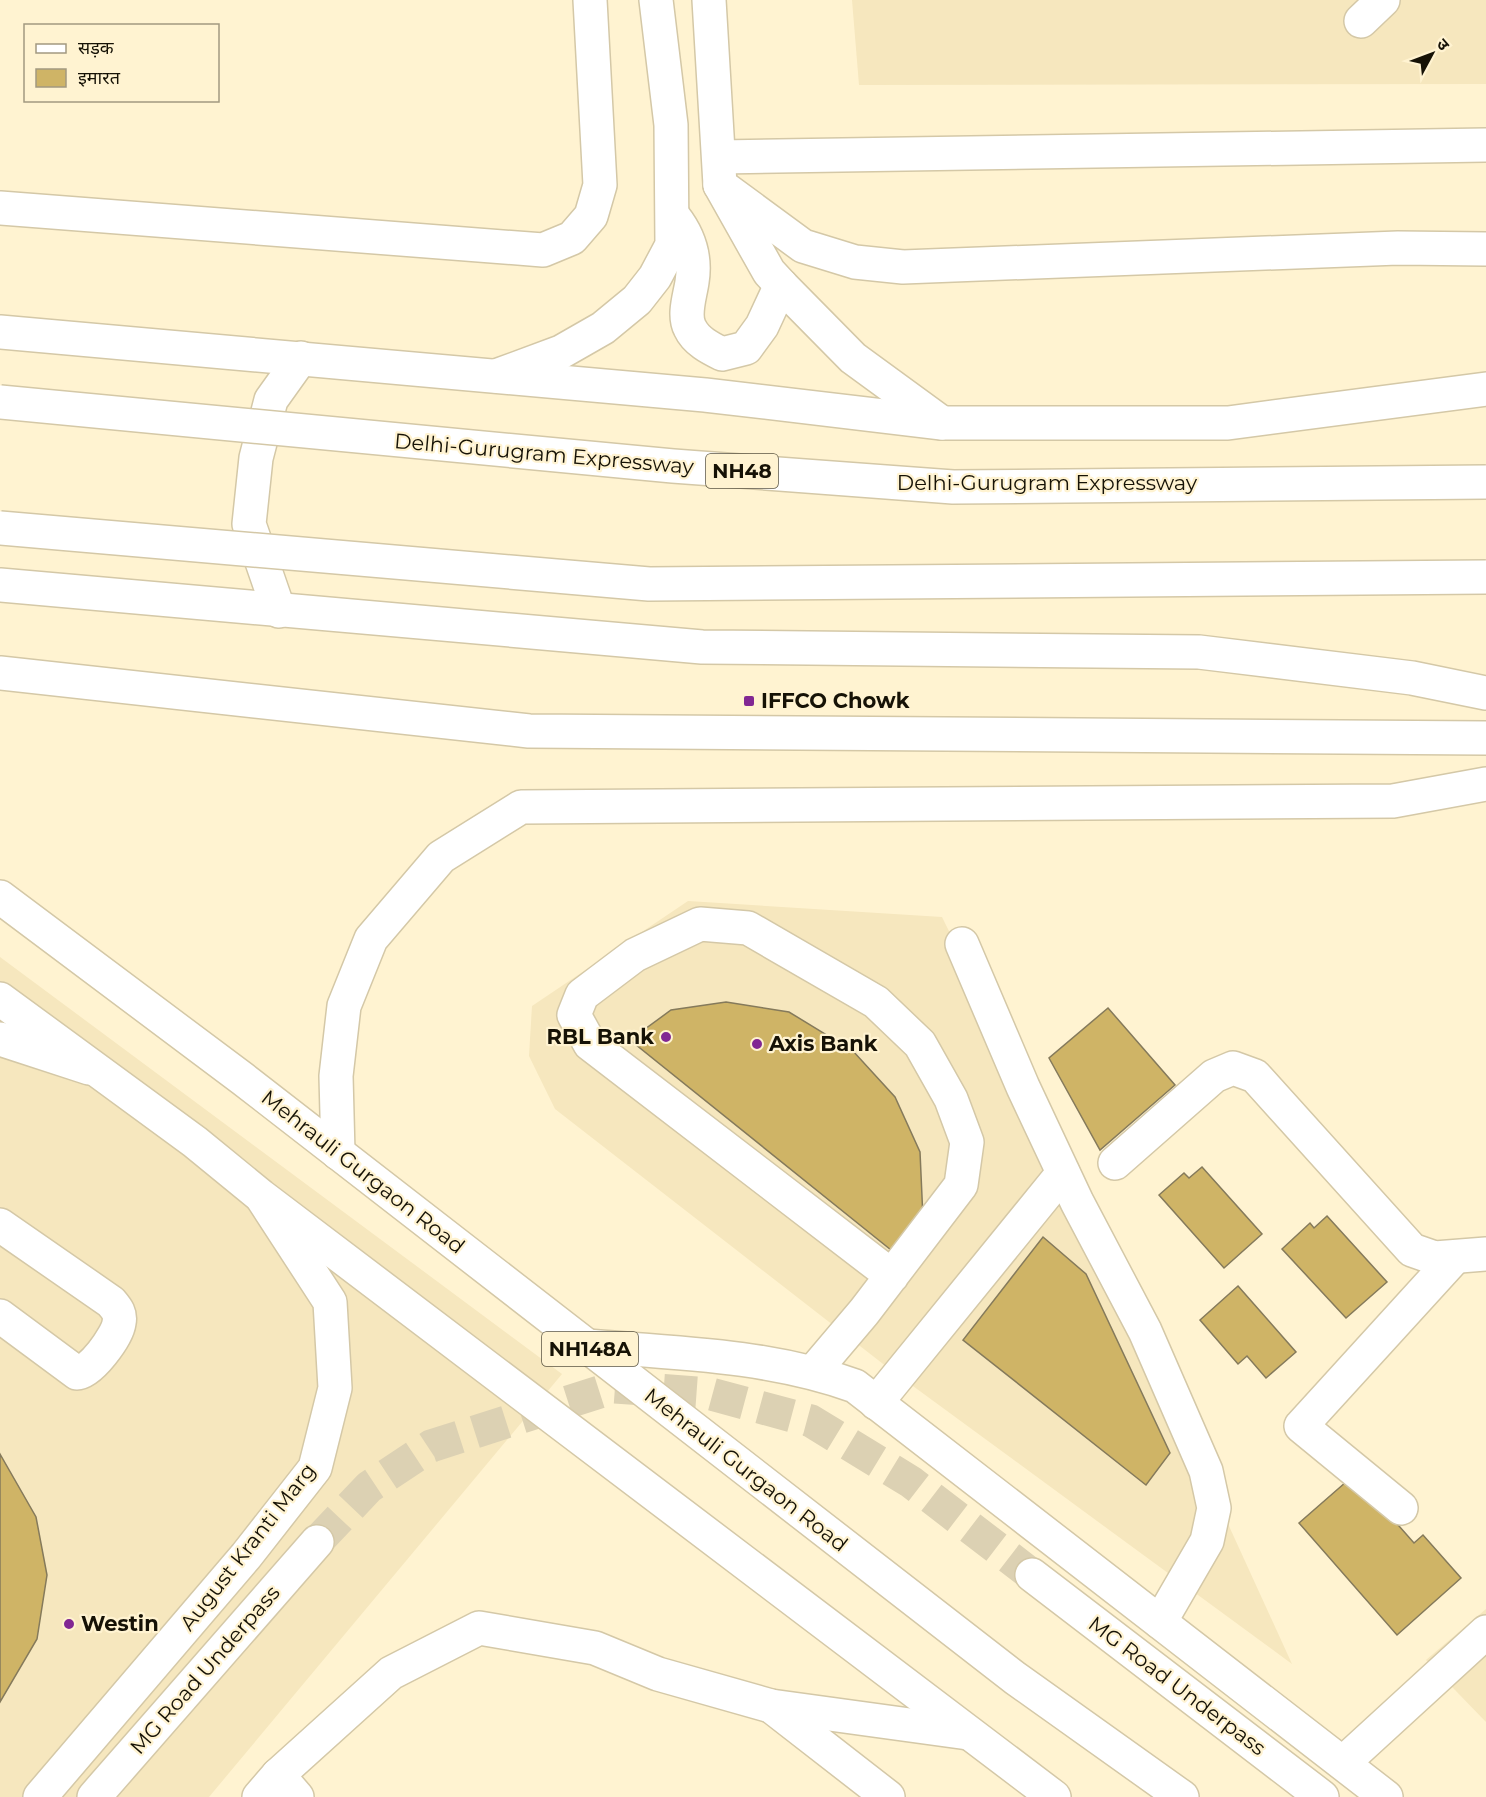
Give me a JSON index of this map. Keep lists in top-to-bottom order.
{
  "streets": {
    "main road": [
      "Delhi-Gurugram Expressway",
      "NH48",
      "Mehrauli Gurgaon Road",
      "NH148A",
      "August Kranti Marg",
      "MG Road Underpass"
    ]
  },
  "places": {
    "transit": ["IFFCO Chowk"],
    "other": ["RBL Bank", "Axis Bank", "Westin"]
  },
  "legend": ["सड़क", "इमारत"],
  "north": "top right"
}
